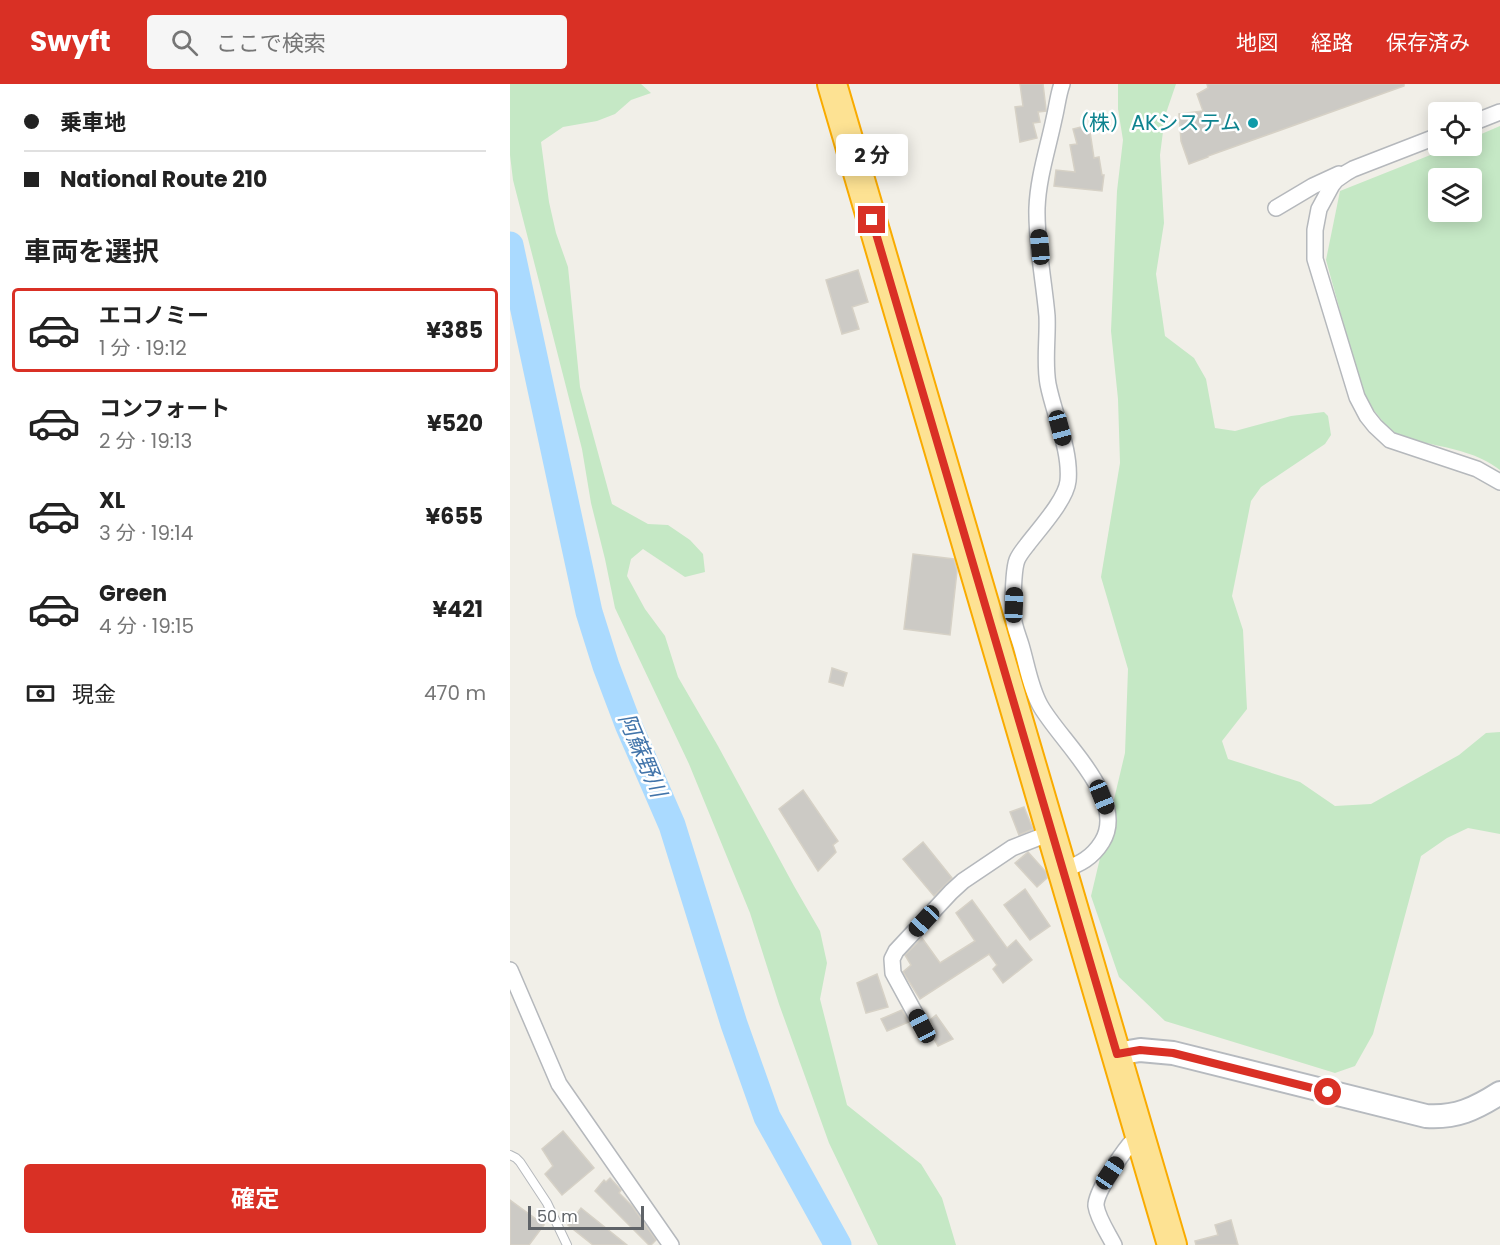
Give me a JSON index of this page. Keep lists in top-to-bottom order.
{
  "water": ["阿蘇野川"],
  "places": ["（株）AKシステム"],
  "scale_bar": "50 m",
  "page": {
    "header": "Swyft",
    "search": "ここで検索",
    "nav": ["地図", "経路", "保存済み"],
    "banner": ["乗車地", "National Route 210"],
    "bubble": "2 分",
    "heading": "車両を選択",
    "list": [
      {
        "name": "エコノミー",
        "note": "1 分 · 19:12",
        "value": "¥385"
      },
      {
        "name": "コンフォート",
        "note": "2 分 · 19:13",
        "value": "¥520"
      },
      {
        "name": "XL",
        "note": "3 分 · 19:14",
        "value": "¥655"
      },
      {
        "name": "Green",
        "note": "4 分 · 19:15",
        "value": "¥421"
      }
    ],
    "pay": ["現金", "470 m"],
    "buttons": "確定",
    "scale": "50 m"
  }
}
